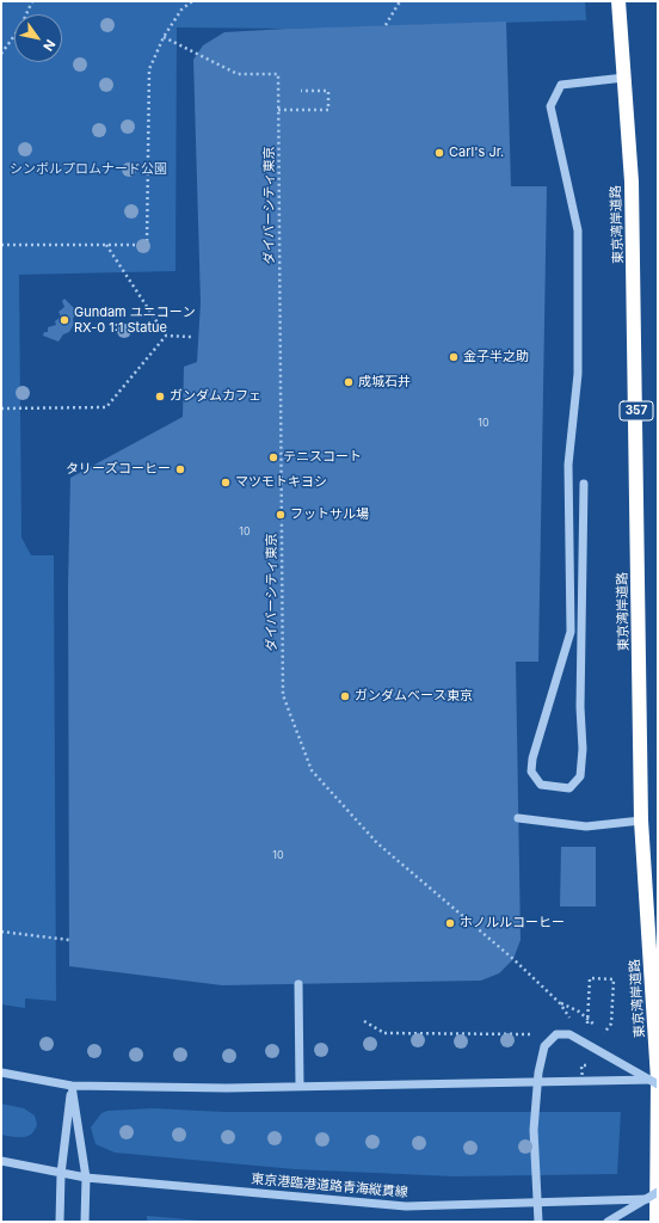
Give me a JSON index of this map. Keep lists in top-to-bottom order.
{
  "streets": {
    "highway": ["東京湾岸道路", "357"],
    "street": ["東京港臨港道路青海縦貫線"],
    "path": ["ダイバーシティ東京"]
  },
  "crossings": [
    ["東京湾岸道路", "東京港臨港道路青海縦貫線"]
  ],
  "parks": ["シンボルプロムナード公園"],
  "places": [
    "Carl's Jr.",
    "Gundam ユニコーン RX-0 1:1 Statue",
    "金子半之助",
    "成城石井",
    "ガンダムカフェ",
    "テニスコート",
    "タリーズコーヒー",
    "マツモトキヨシ",
    "フットサル場",
    "ガンダムベース東京",
    "ホノルルコーヒー"
  ],
  "house_numbers": ["10", "10", "10"],
  "north": "bottom right"
}
